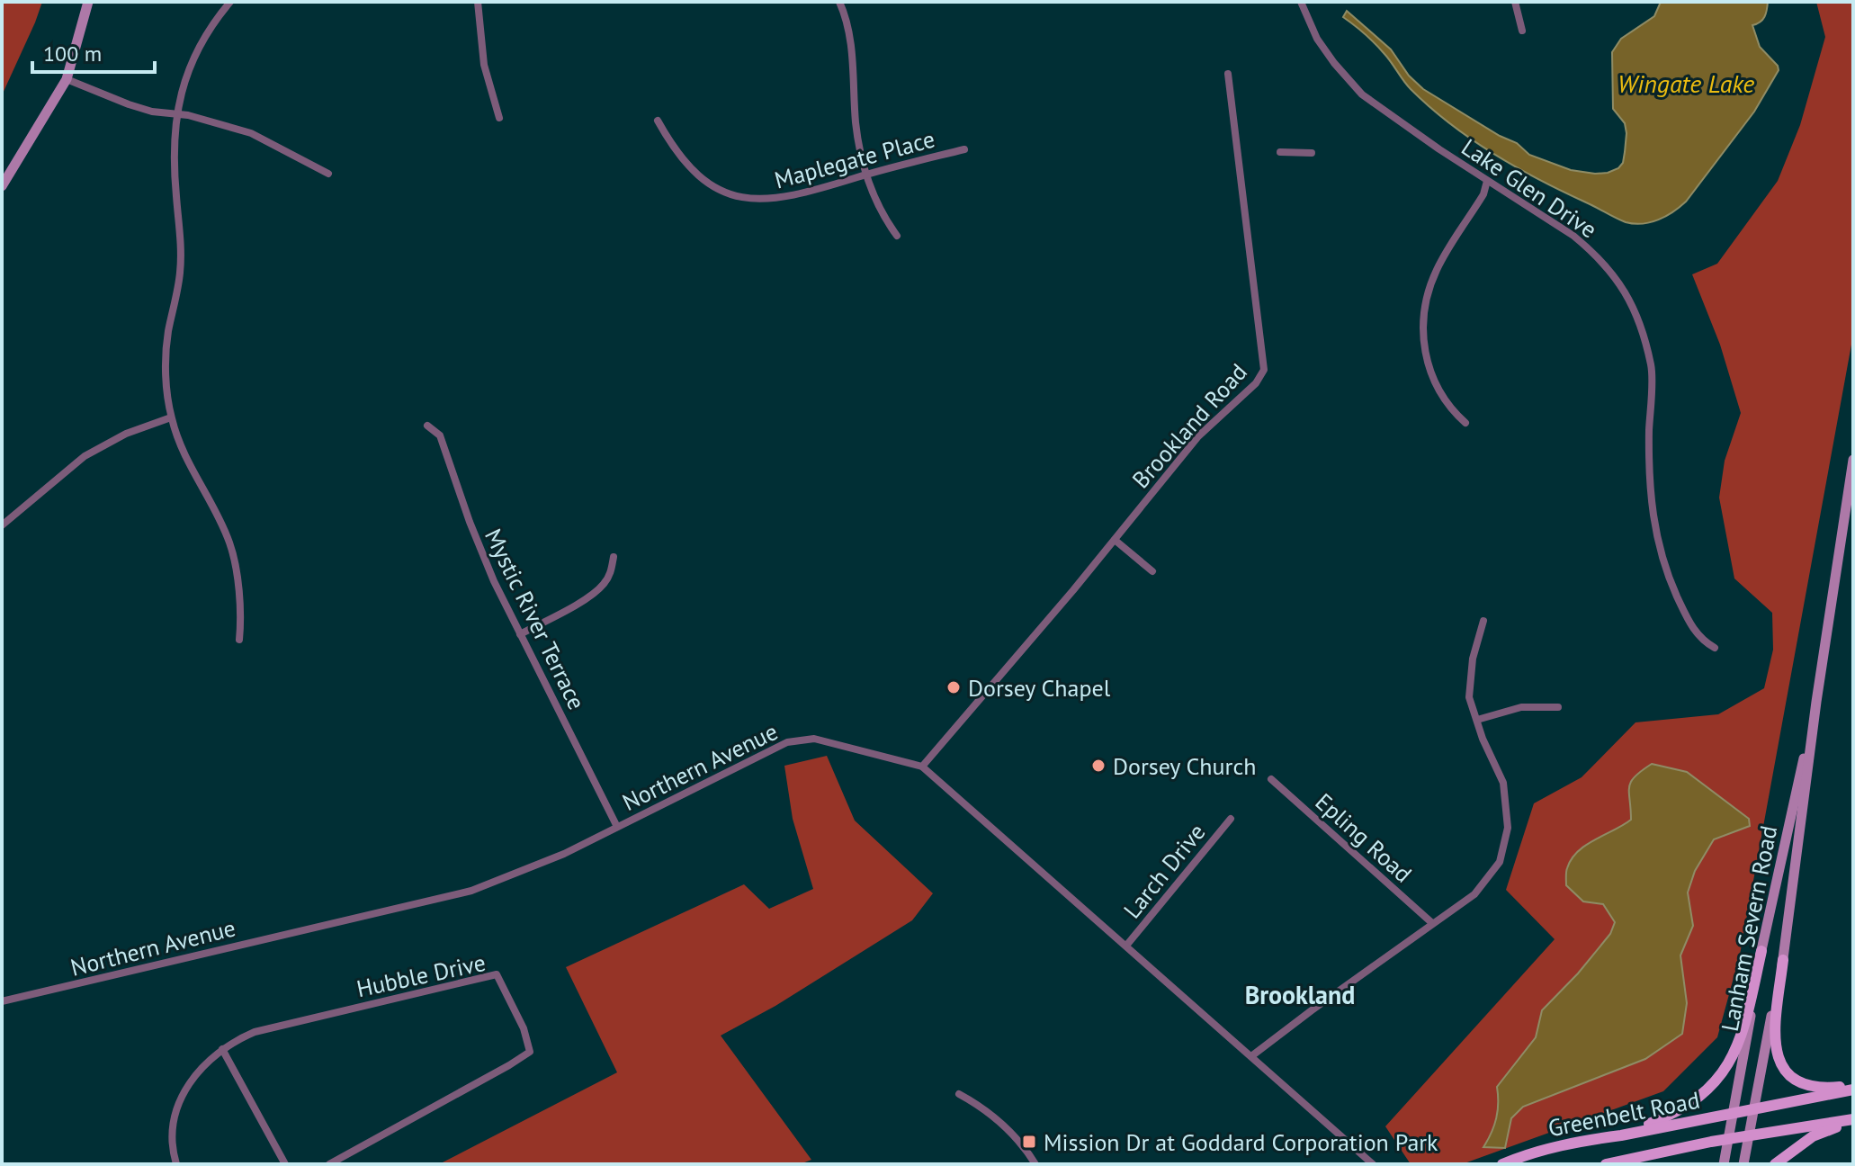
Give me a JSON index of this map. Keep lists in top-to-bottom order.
{
  "streets": {
    "main road": ["Lanham Severn Road", "Greenbelt Road"],
    "street": [
      "Maplegate Place",
      "Lake Glen Drive",
      "Brookland Road",
      "Mystic River Terrace",
      "Northern Avenue",
      "Epling Road",
      "Larch Drive",
      "Hubble Drive"
    ]
  },
  "crossings": [
    ["Brookland Road", "Northern Avenue"],
    ["Mystic River Terrace", "Northern Avenue"],
    ["Northern Avenue", "Larch Drive"],
    ["Lanham Severn Road", "Greenbelt Road"]
  ],
  "districts": ["Brookland"],
  "water": ["Wingate Lake"],
  "places": {
    "other": ["Dorsey Chapel", "Dorsey Church"],
    "transit": ["Mission Dr at Goddard Corporation Park"]
  },
  "scale_bar": "100 m"
}
